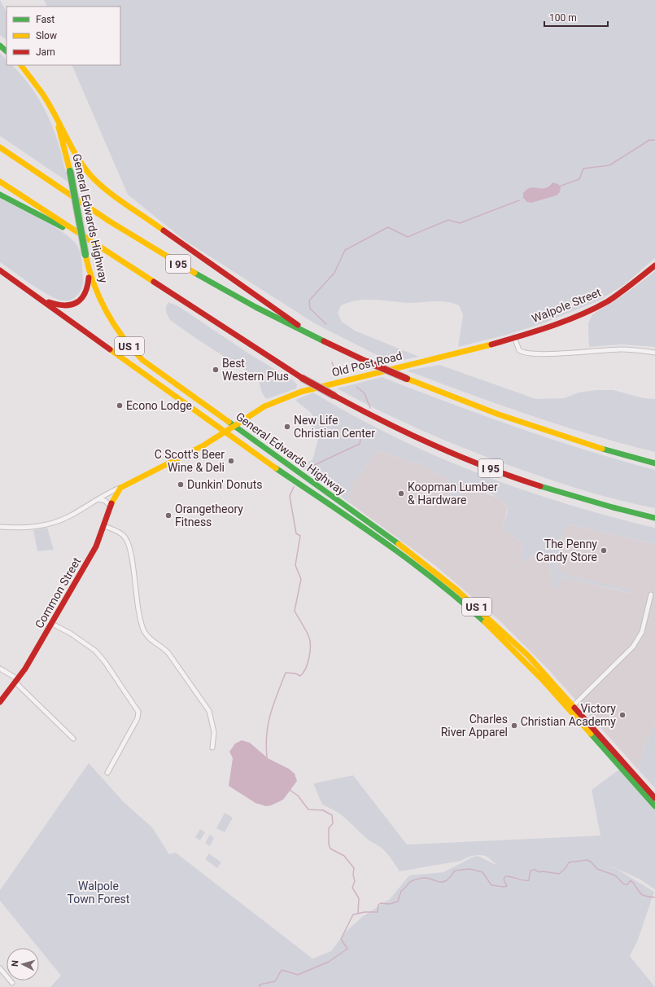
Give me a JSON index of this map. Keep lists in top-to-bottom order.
{
  "streets": {
    "main road": [
      "General Edwards Highway",
      "I 95",
      "Walpole Street",
      "US 1",
      "Old Post Road",
      "Common Street"
    ]
  },
  "crossings": [
    ["General Edwards Highway", "Old Post Road"],
    ["Walpole Street", "Old Post Road"],
    ["Old Post Road", "Common Street"]
  ],
  "parks": ["Walpole Town Forest"],
  "places": [
    "Best Western Plus",
    "Econo Lodge",
    "New Life Christian Center",
    "C Scott's Beer Wine & Deli",
    "Dunkin' Donuts",
    "Koopman Lumber & Hardware",
    "Orangetheory Fitness",
    "The Penny Candy Store",
    "Victory Christian Academy",
    "Charles River Apparel"
  ],
  "legend": ["Fast", "Slow", "Jam"],
  "scale_bar": "100 m",
  "north": "left"
}
